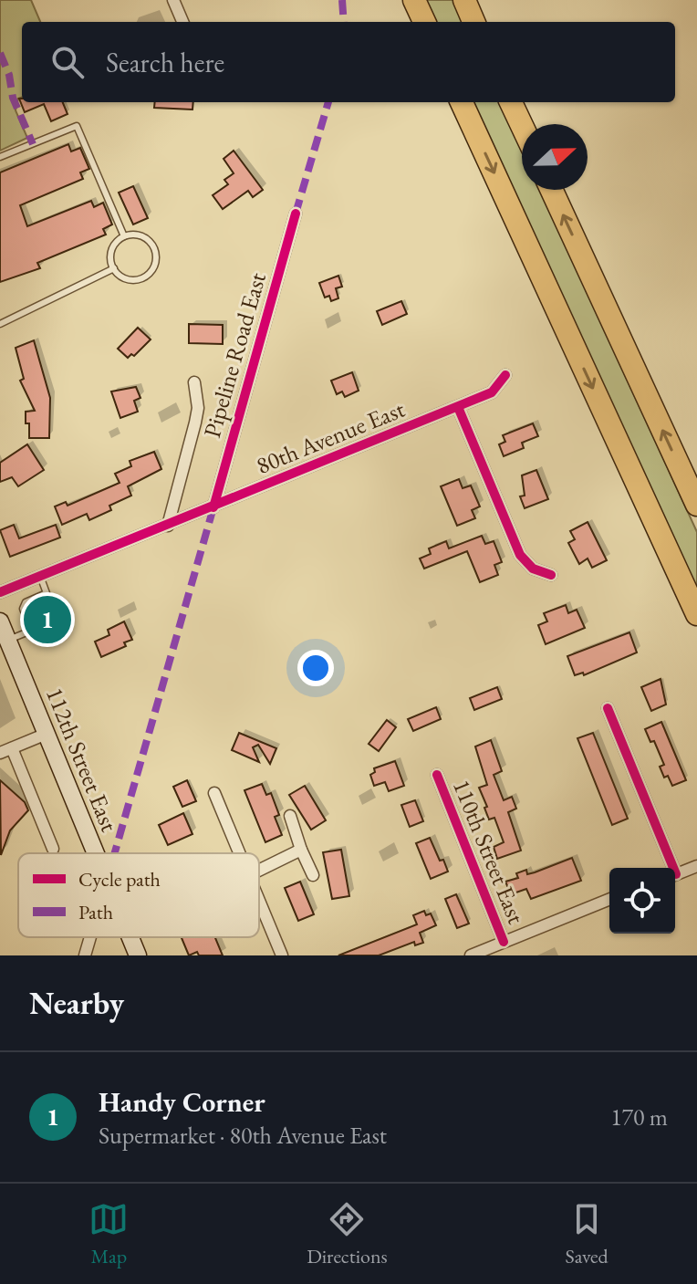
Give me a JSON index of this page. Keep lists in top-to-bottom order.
{
  "streets": {
    "main road": ["112th Street East"],
    "street": ["Pipeline Road East", "80th Avenue East", "110th Street East"]
  },
  "crossings": [
    ["Pipeline Road East", "80th Avenue East"]
  ],
  "legend": ["Cycle path", "Path"],
  "north": "right",
  "page": {
    "search": "Search here",
    "pins": "1",
    "heading": "Nearby",
    "list": [
      {
        "mark": "1",
        "name": "Handy Corner",
        "note": "Supermarket · 80th Avenue East",
        "value": "170 m"
      }
    ],
    "nav": ["Map", "Directions", "Saved"]
  }
}
